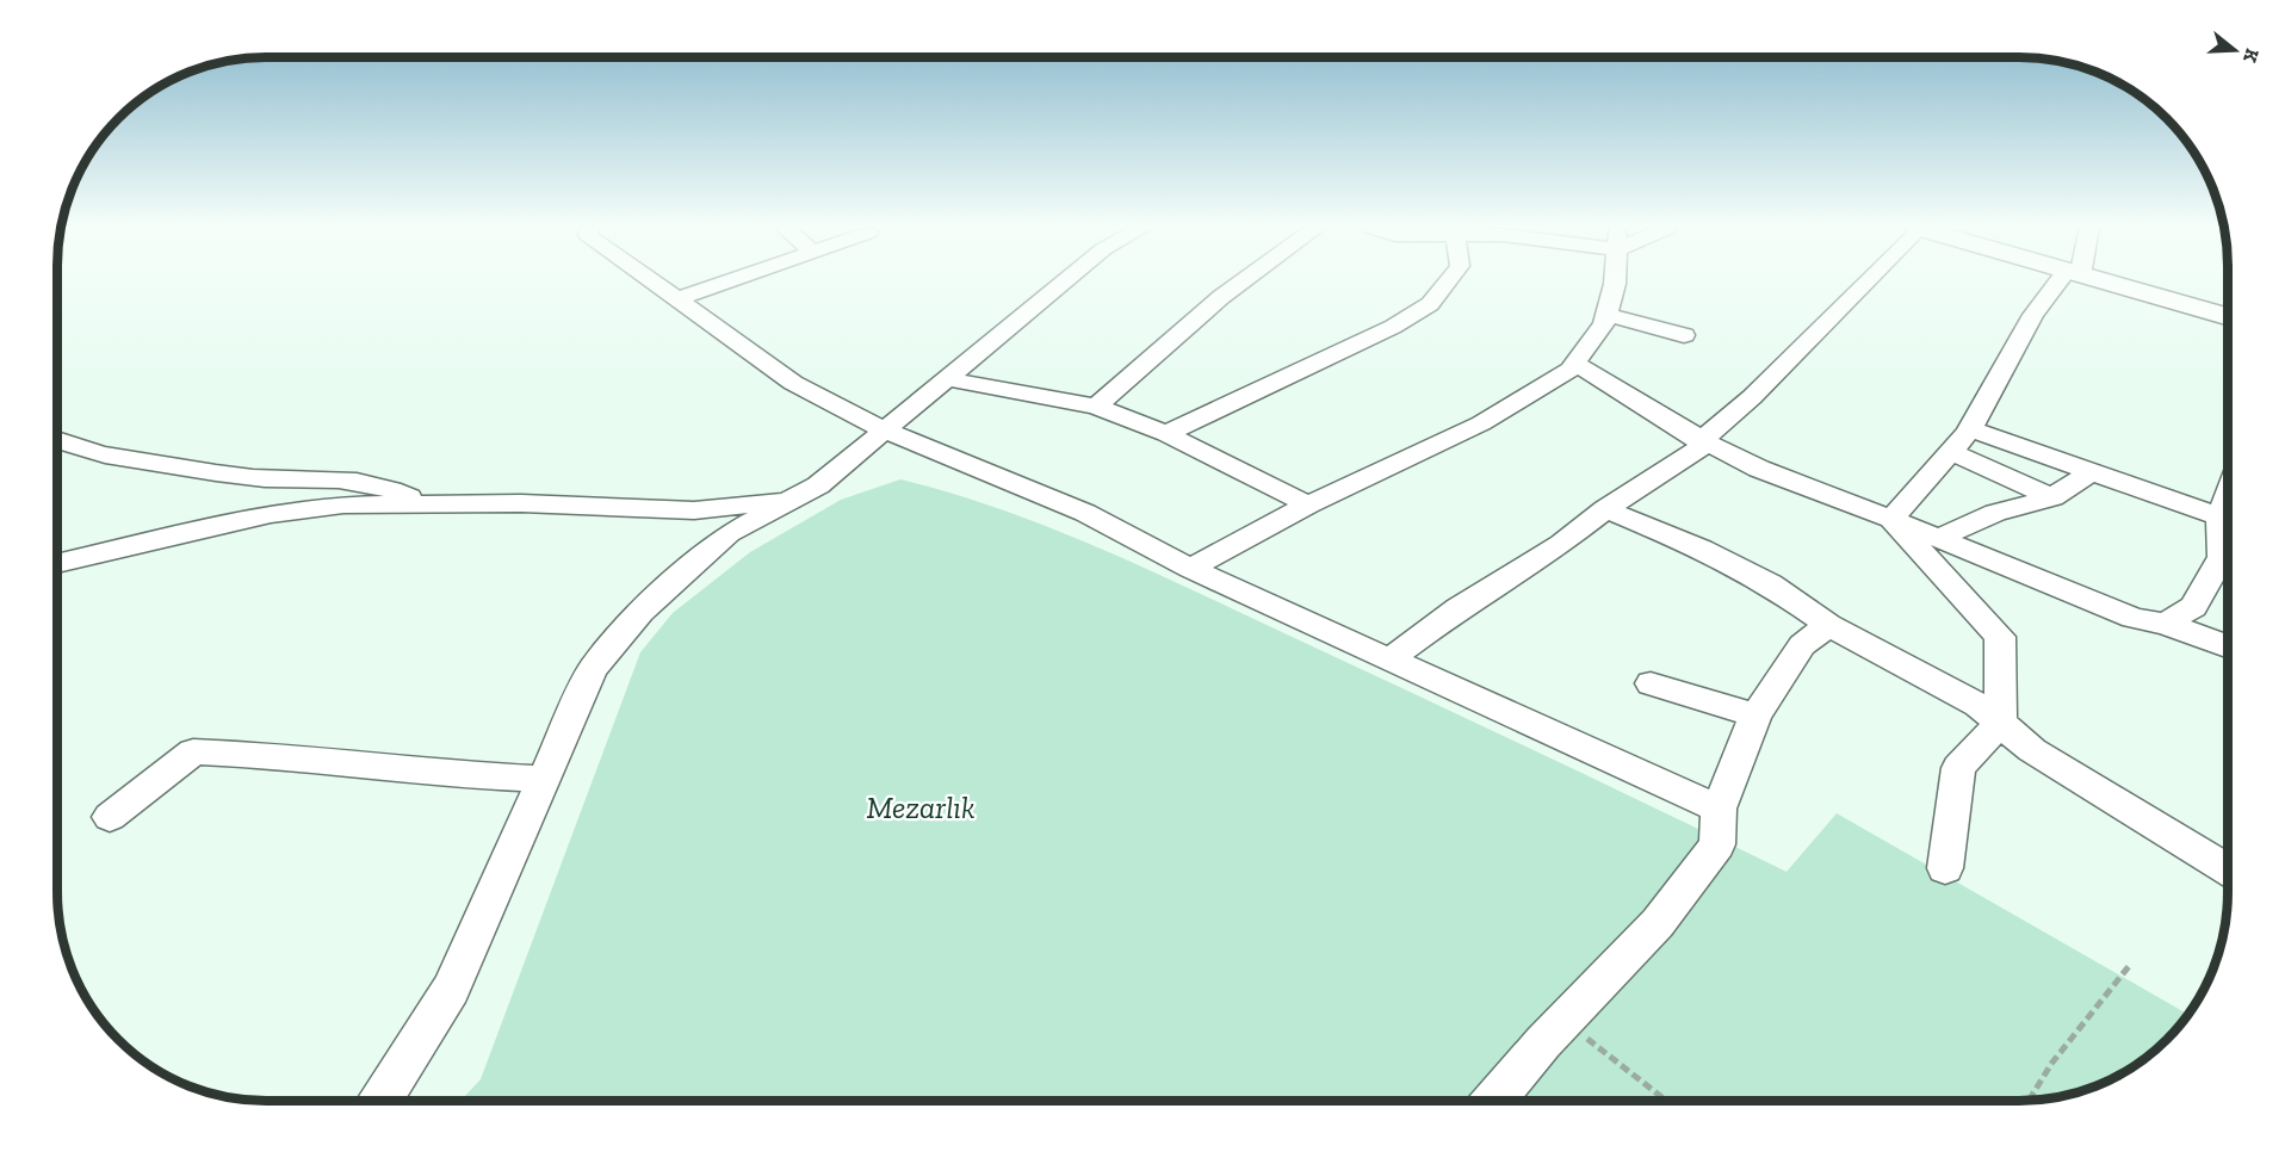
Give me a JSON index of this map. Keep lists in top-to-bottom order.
{
  "parks": ["Mezarlık"],
  "north": "right"
}
